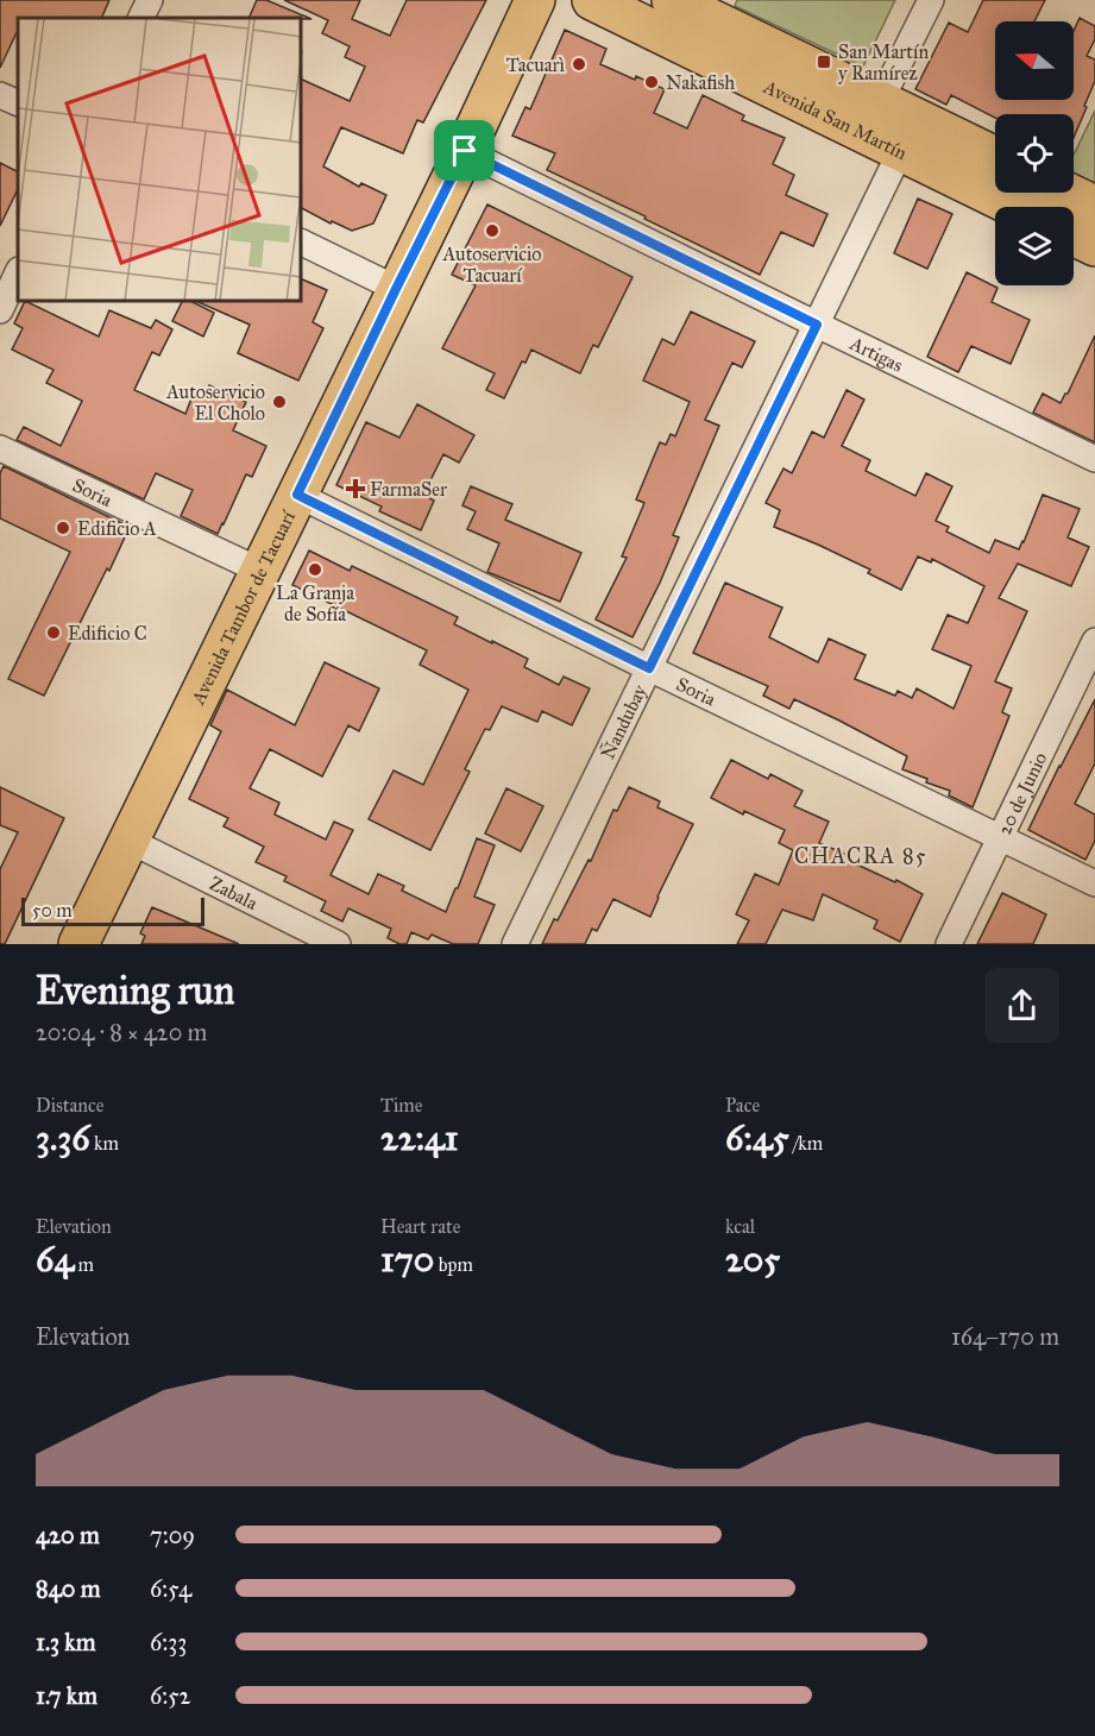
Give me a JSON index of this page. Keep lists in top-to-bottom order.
{
  "streets": {
    "main road": ["Avenida San Martín", "Avenida Tambor de Tacuarí"],
    "street": [
      "Artigas",
      "Soria",
      "Ñandubay",
      "20 de Junio",
      "Zabala"
    ]
  },
  "crossings": [
    ["Avenida San Martín", "Ñandubay"],
    ["Artigas", "Avenida Tambor de Tacuarí"],
    ["Artigas", "Ñandubay"],
    ["Soria", "Avenida Tambor de Tacuarí"],
    ["Soria", "Ñandubay"],
    ["Soria", "20 de Junio"],
    ["Avenida Tambor de Tacuarí", "Zabala"]
  ],
  "districts": ["CHACRA 85"],
  "places": {
    "transit": ["San Martín y Ramírez"],
    "other": [
      "Tacuarì",
      "Nakafish",
      "Autoservicio Tacuarí",
      "Autoservicio El Cholo",
      "Edificio A",
      "La Granja de Sofía",
      "Edificio C"
    ],
    "health": ["FarmaSer"]
  },
  "scale_bar": "50 m",
  "north": "left",
  "page": {
    "scale": "50 m",
    "heading": ["Evening run", "20:04 · 8 × 420 m"],
    "stats": [
      ["Distance", "3.36 km"],
      ["Time", "22:41"],
      ["Pace", "6:45 /km"],
      ["Elevation", "64 m"],
      ["Heart rate", "170 bpm"],
      ["kcal", "205"]
    ],
    "chart": ["Elevation", "164–170 m"],
    "list": [
      {
        "name": "420 m",
        "note": "7:09"
      },
      {
        "name": "840 m",
        "note": "6:54"
      },
      {
        "name": "1.3 km",
        "note": "6:33"
      },
      {
        "name": "1.7 km",
        "note": "6:52"
      }
    ]
  }
}
